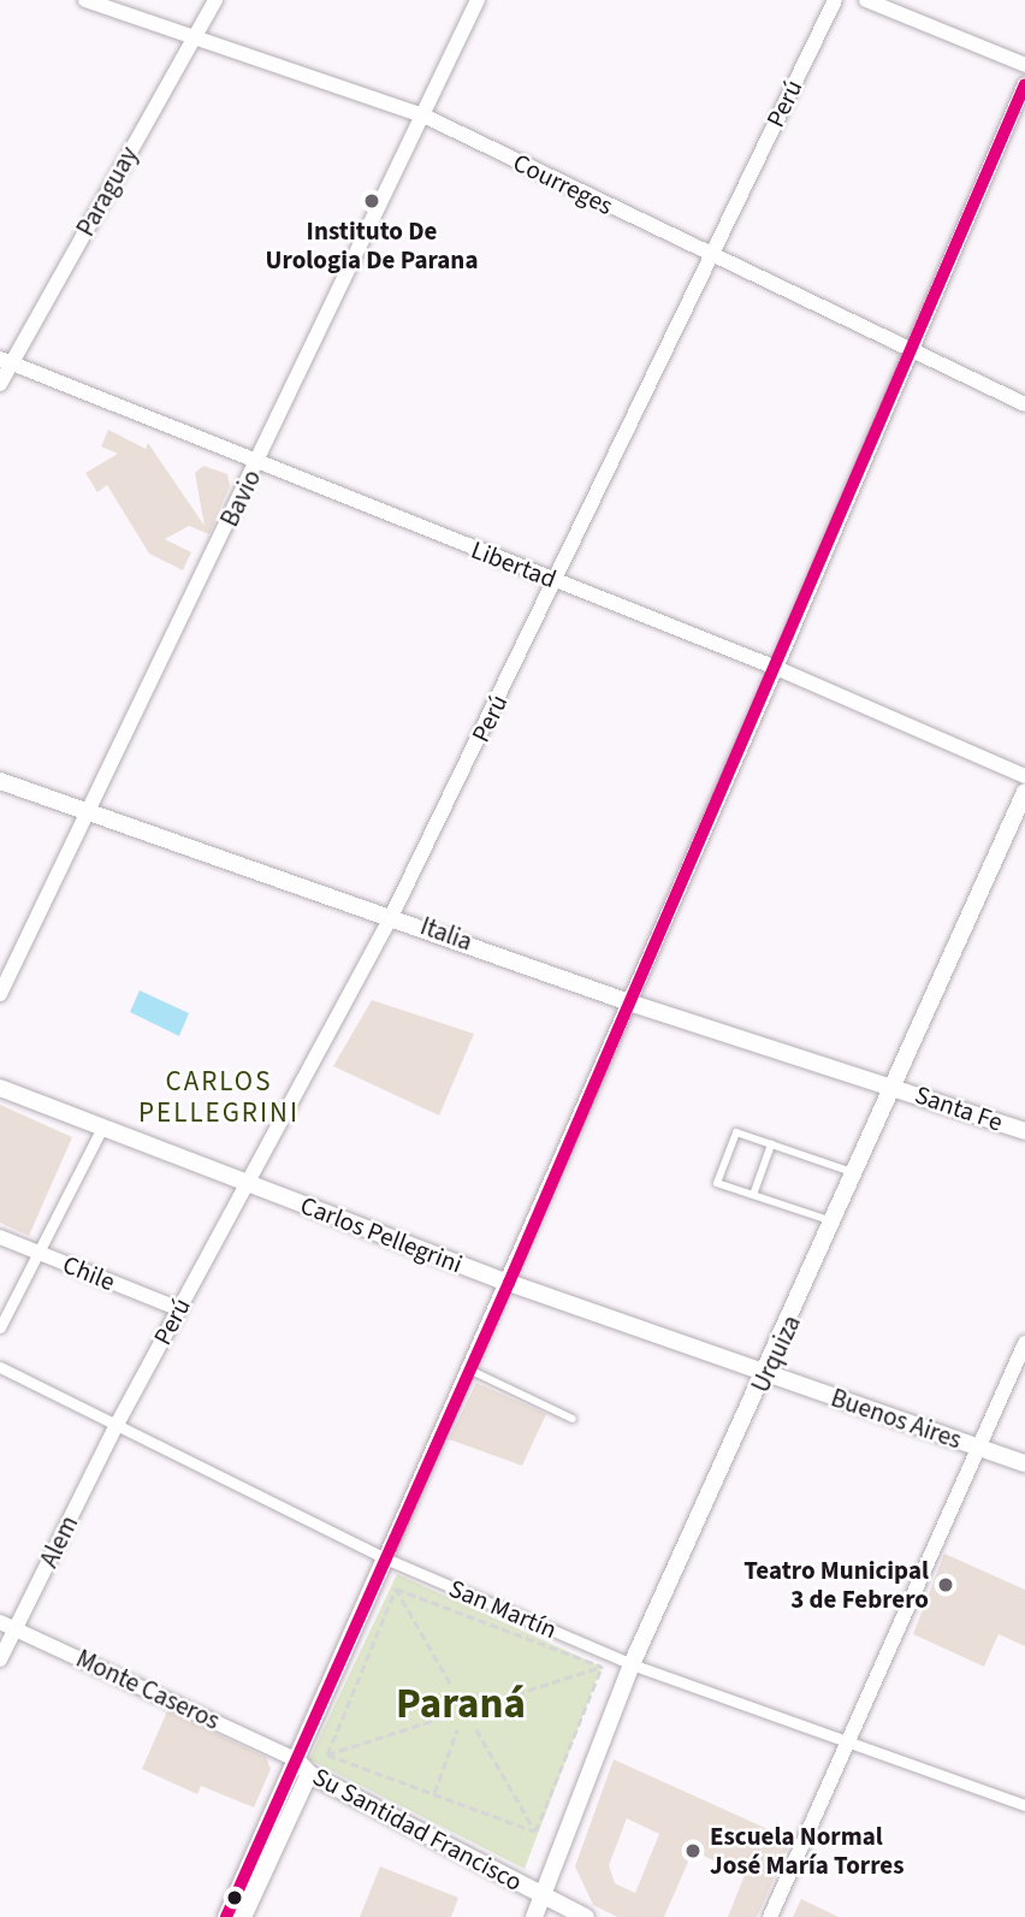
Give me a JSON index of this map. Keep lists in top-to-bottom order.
{
  "streets": {
    "street": [
      "Perú",
      "Courreges",
      "Paraguay",
      "Bavio",
      "Libertad",
      "Italia",
      "Santa Fe",
      "Carlos Pellegrini",
      "Chile",
      "Urquiza",
      "Buenos Aires",
      "Alem",
      "San Martín",
      "Monte Caseros",
      "Su Santidad Francisco"
    ]
  },
  "crossings": [
    ["Perú", "Courreges"],
    ["Perú", "Libertad"],
    ["Perú", "Italia"],
    ["Perú", "Carlos Pellegrini"],
    ["Perú", "Chile"],
    ["Perú", "Alem"],
    ["Perú", "San Martín"],
    ["Courreges", "Paraguay"],
    ["Courreges", "Bavio"],
    ["Paraguay", "Libertad"],
    ["Bavio", "Libertad"],
    ["Bavio", "Italia"],
    ["Italia", "Santa Fe"],
    ["Italia", "Urquiza"],
    ["Santa Fe", "Urquiza"],
    ["Carlos Pellegrini", "Urquiza"],
    ["Carlos Pellegrini", "Buenos Aires"],
    ["Urquiza", "Buenos Aires"],
    ["Urquiza", "San Martín"],
    ["Urquiza", "Su Santidad Francisco"],
    ["Alem", "San Martín"],
    ["Alem", "Monte Caseros"],
    ["Monte Caseros", "Su Santidad Francisco"]
  ],
  "districts": ["CARLOS PELLEGRINI", "Paraná"],
  "places": ["Instituto De Urologia De Parana", "Teatro Municipal 3 de Febrero", "Escuela Normal José María Torres"]
}
